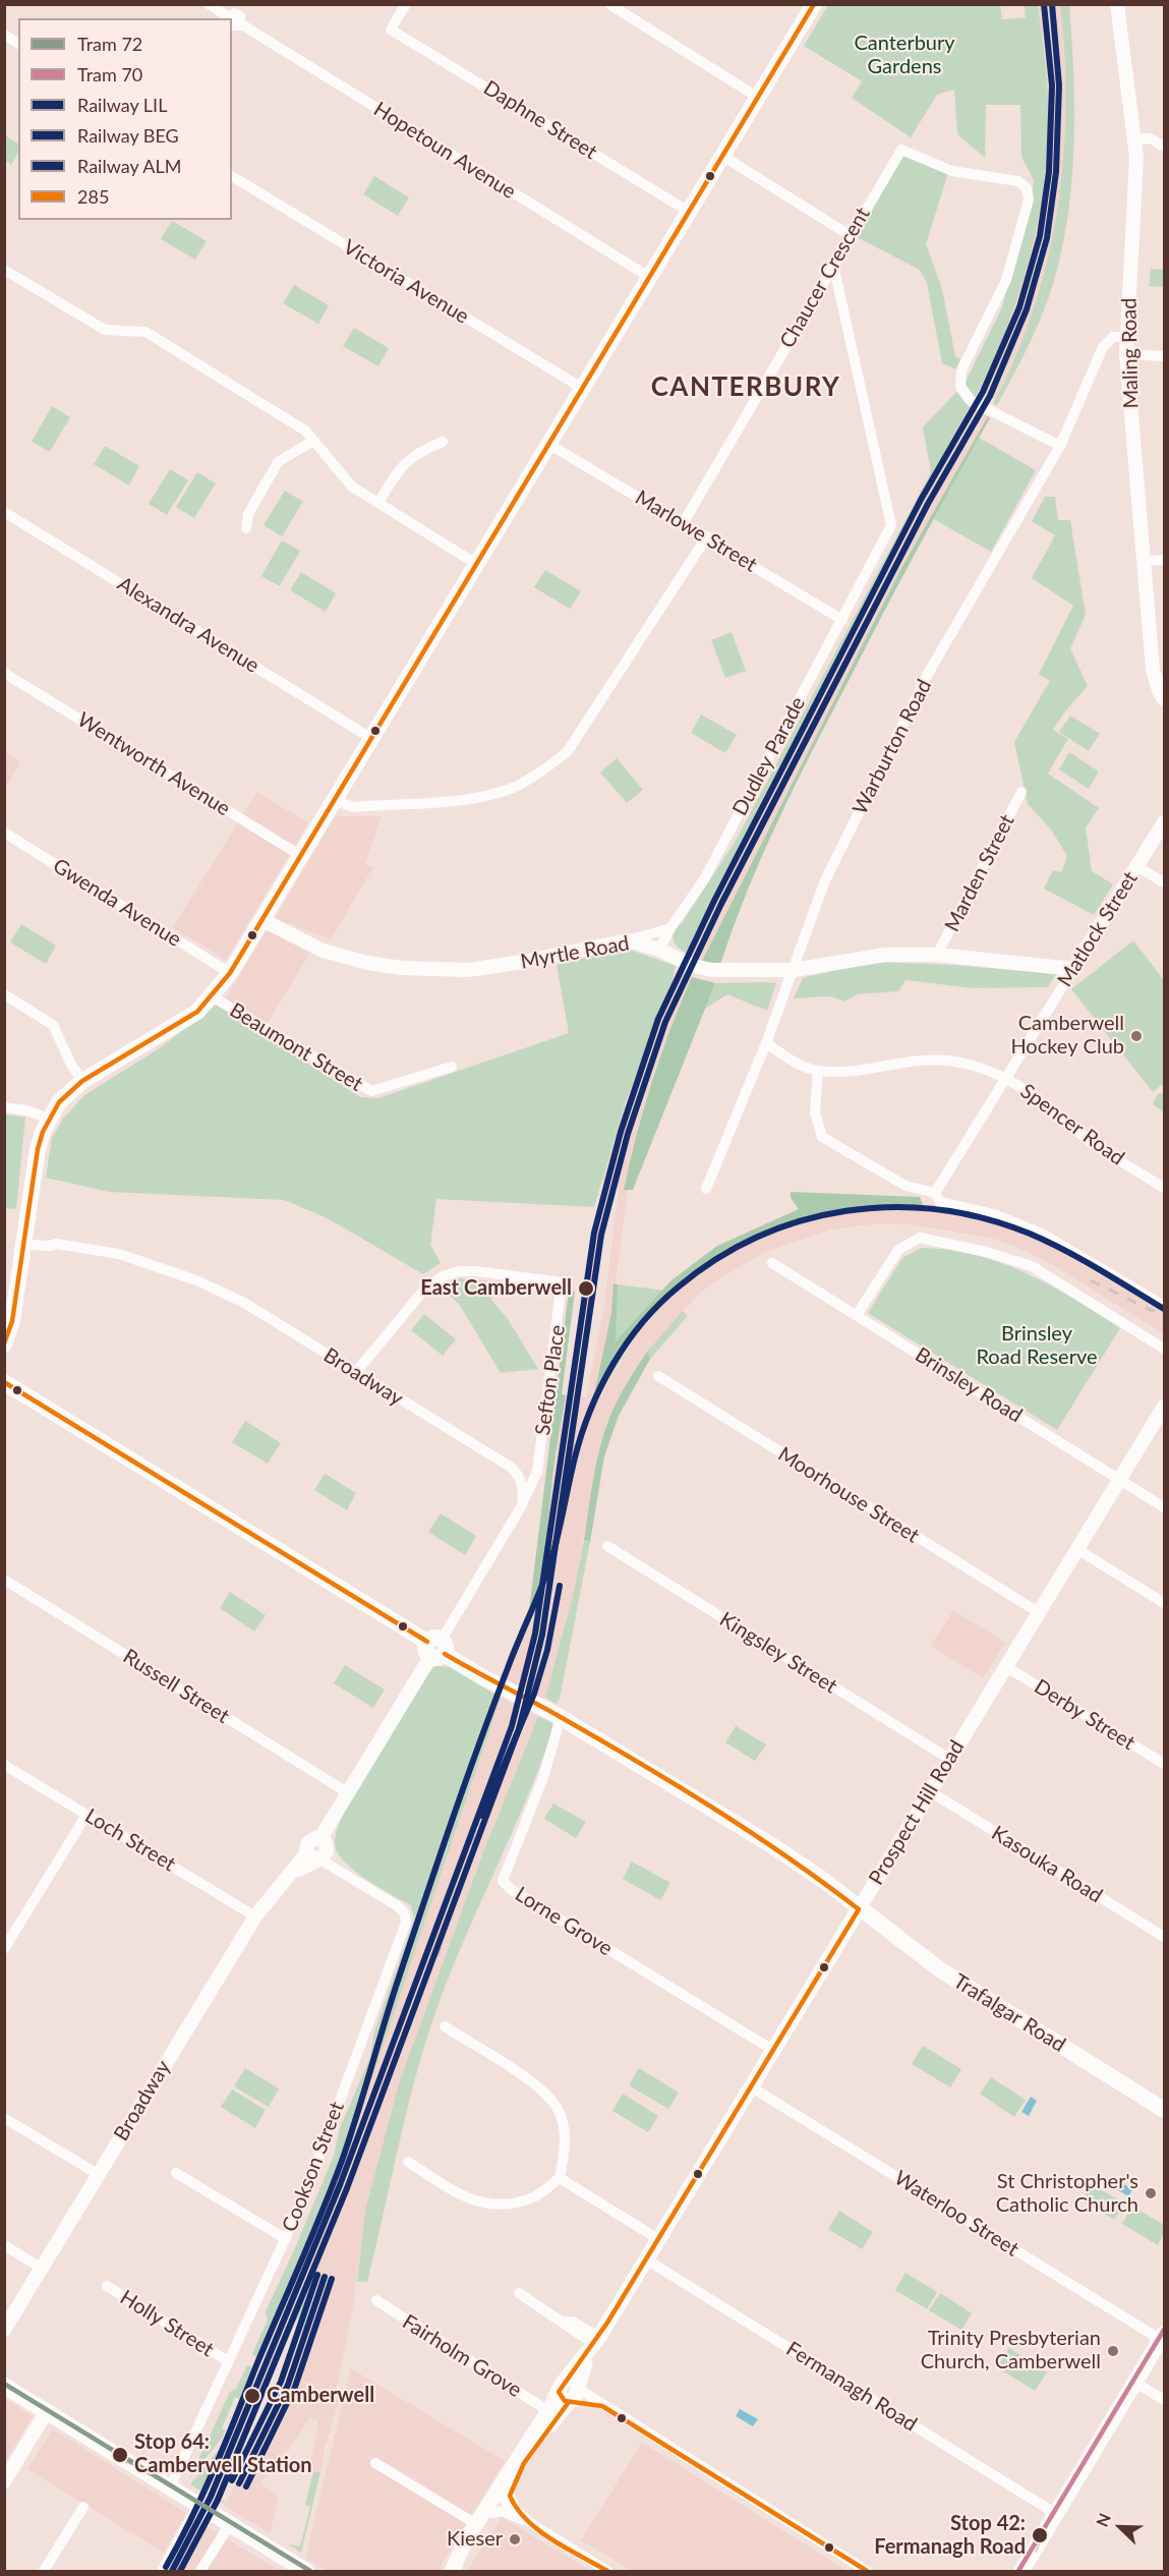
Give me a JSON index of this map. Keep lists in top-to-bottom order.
{
  "streets": {
    "main road": ["Prospect Hill Road", "Trafalgar Road"],
    "street": [
      "Daphne Street",
      "Hopetoun Avenue",
      "Chaucer Crescent",
      "Victoria Avenue",
      "Maling Road",
      "Marlowe Street",
      "Alexandra Avenue",
      "Warburton Road",
      "Dudley Parade",
      "Wentworth Avenue",
      "Marden Street",
      "Gwenda Avenue",
      "Matlock Street",
      "Myrtle Road",
      "Beaumont Street",
      "Spencer Road",
      "Broadway",
      "Sefton Place",
      "Brinsley Road",
      "Moorhouse Street",
      "Kingsley Street",
      "Russell Street",
      "Derby Street",
      "Loch Street",
      "Kasouka Road",
      "Lorne Grove",
      "Cookson Street",
      "Waterloo Street",
      "Holly Street",
      "Fairholm Grove",
      "Fermanagh Road"
    ]
  },
  "crossings": [
    ["Chaucer Crescent", "Marlowe Street"],
    ["Chaucer Crescent", "Warburton Road"],
    ["Chaucer Crescent", "Dudley Parade"],
    ["Maling Road", "Warburton Road"],
    ["Marlowe Street", "Dudley Parade"],
    ["Warburton Road", "Myrtle Road"],
    ["Warburton Road", "Spencer Road"],
    ["Dudley Parade", "Myrtle Road"],
    ["Marden Street", "Myrtle Road"],
    ["Matlock Street", "Myrtle Road"],
    ["Matlock Street", "Spencer Road"],
    ["Broadway", "Sefton Place"],
    ["Broadway", "Russell Street"],
    ["Broadway", "Loch Street"],
    ["Broadway", "Trafalgar Road"],
    ["Broadway", "Cookson Street"],
    ["Brinsley Road", "Prospect Hill Road"],
    ["Moorhouse Street", "Prospect Hill Road"],
    ["Kingsley Street", "Prospect Hill Road"],
    ["Derby Street", "Prospect Hill Road"],
    ["Prospect Hill Road", "Kasouka Road"],
    ["Prospect Hill Road", "Lorne Grove"],
    ["Prospect Hill Road", "Trafalgar Road"],
    ["Prospect Hill Road", "Waterloo Street"],
    ["Prospect Hill Road", "Fairholm Grove"],
    ["Prospect Hill Road", "Fermanagh Road"],
    ["Lorne Grove", "Trafalgar Road"],
    ["Cookson Street", "Holly Street"]
  ],
  "districts": ["CANTERBURY"],
  "parks": ["Canterbury Gardens", "Brinsley Road Reserve"],
  "places": [
    "Camberwell Hockey Club",
    "East Camberwell",
    "St Christopher's Catholic Church",
    "Trinity Presbyterian Church, Camberwell",
    "Camberwell",
    "Stop 64: Camberwell Station",
    "Stop 42: Fermanagh Road",
    "Kieser"
  ],
  "lines": [
    "rail line LIL",
    "rail line BEG",
    "transit line 285",
    "rail line ALM",
    "tram line 70",
    "tram line 72"
  ],
  "legend": [
    "Tram 72",
    "Tram 70",
    "Railway LIL",
    "Railway BEG",
    "Railway ALM",
    "285"
  ],
  "north": "top left"
}
